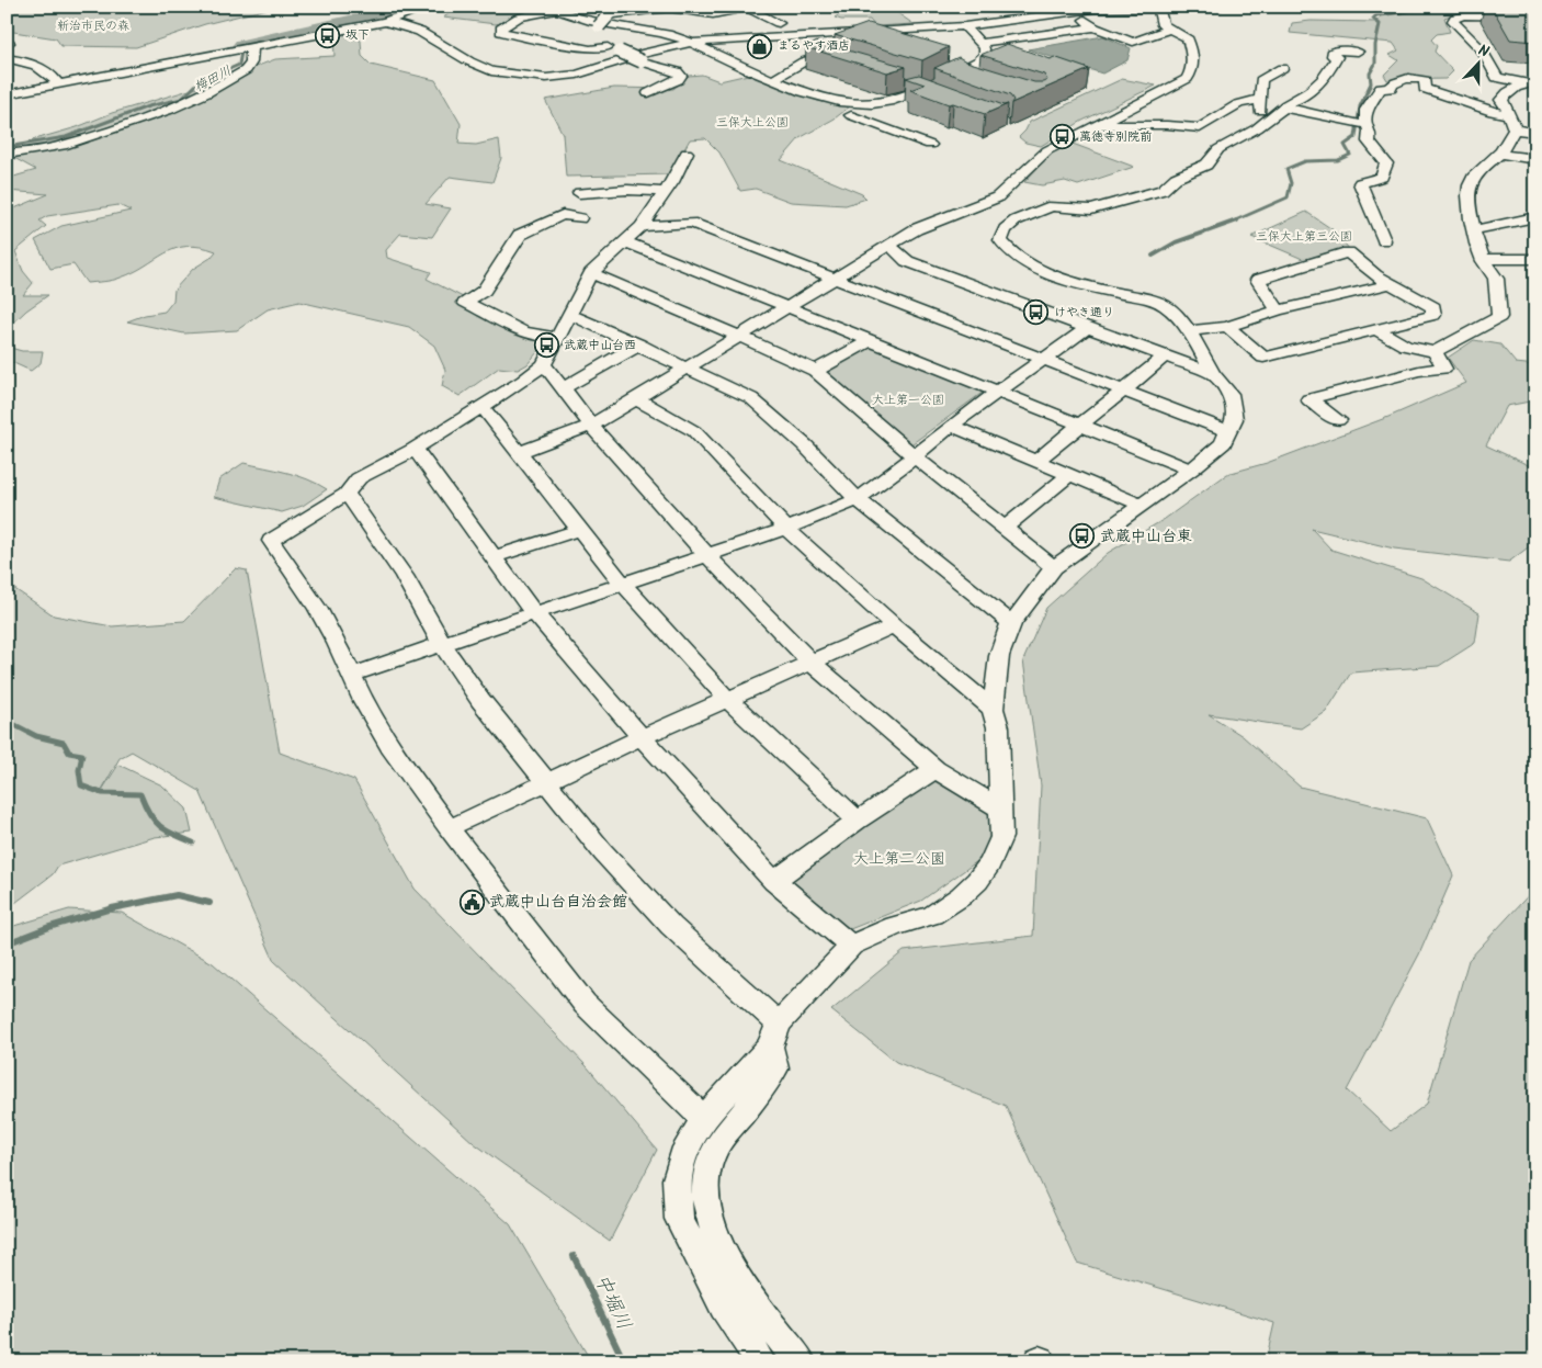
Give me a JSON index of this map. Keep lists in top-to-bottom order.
{
  "water": ["梅田川", "中堀川"],
  "parks": [
    "新治市民の森",
    "三保大上公園",
    "三保大上第三公園",
    "大上第一公園",
    "大上第二公園"
  ],
  "places": {
    "bus stop": [
      "坂下",
      "萬徳寺別院前",
      "けやき通り",
      "武蔵中山台西",
      "武蔵中山台東"
    ],
    "shop": ["まるやす酒店"],
    "public building": ["武蔵中山台自治会館"]
  },
  "north": "top"
}
